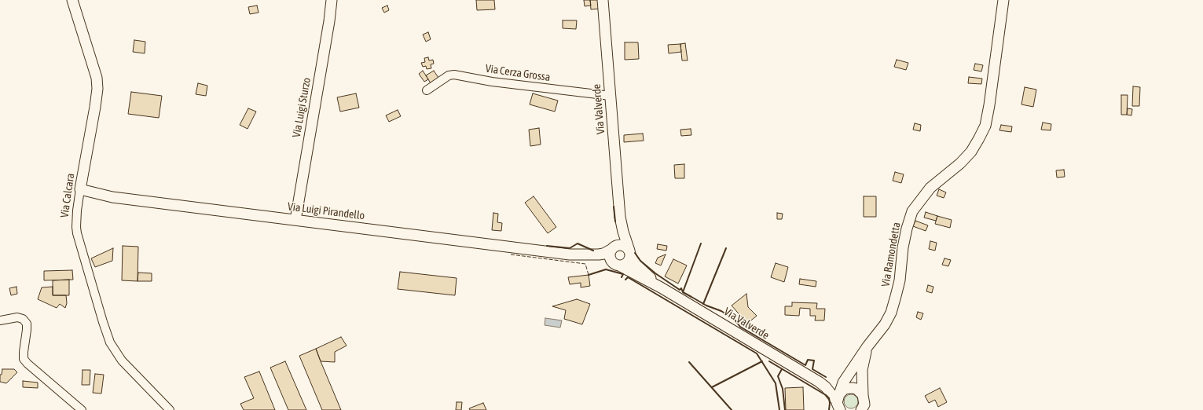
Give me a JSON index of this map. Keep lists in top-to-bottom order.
{
  "streets": {
    "street": [
      "Via Cerza Grossa",
      "Via Luigi Sturzo",
      "Via Valverde",
      "Via Calcara",
      "Via Luigi Pirandello",
      "Via Ramondetta"
    ]
  },
  "crossings": [
    ["Via Cerza Grossa", "Via Valverde"],
    ["Via Luigi Sturzo", "Via Luigi Pirandello"],
    ["Via Calcara", "Via Luigi Pirandello"]
  ]
}
